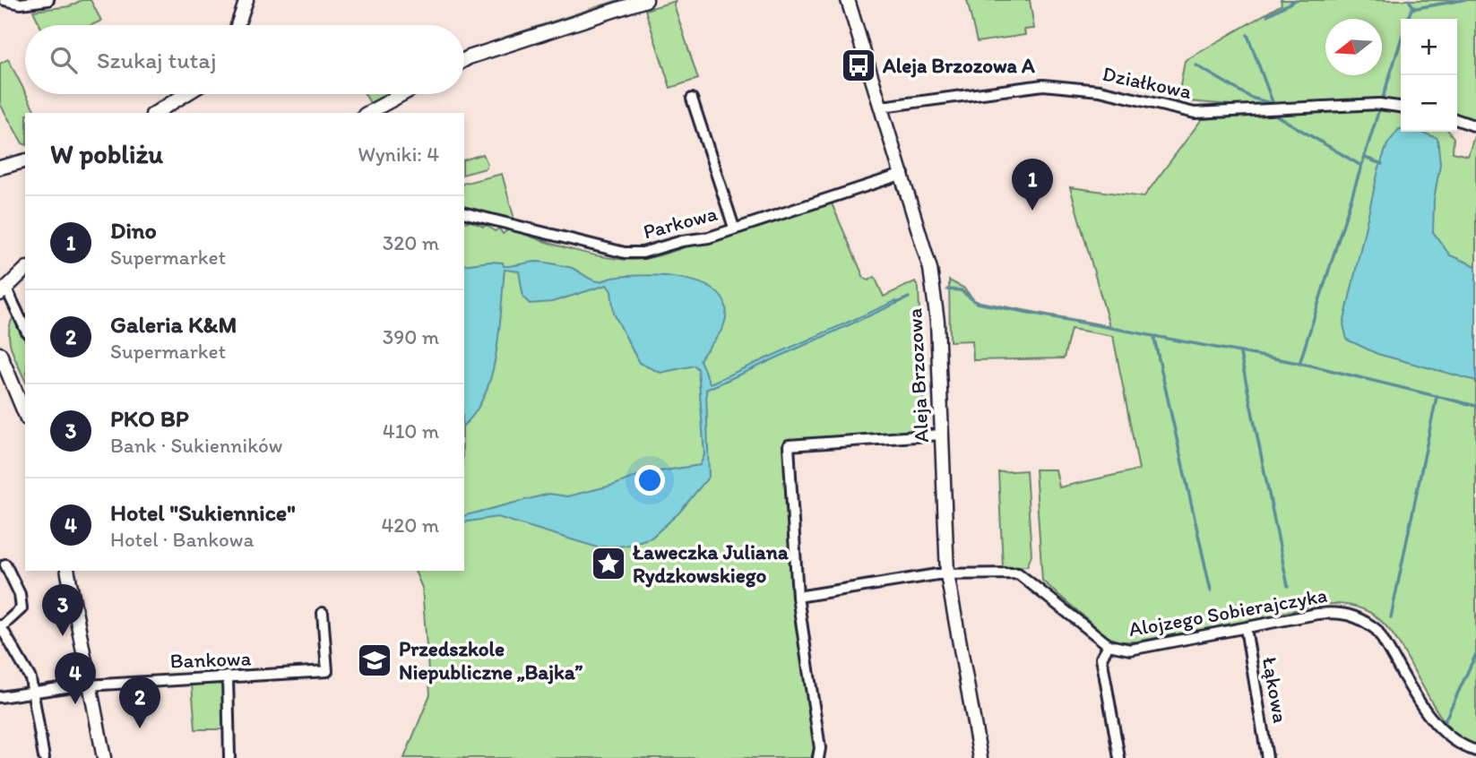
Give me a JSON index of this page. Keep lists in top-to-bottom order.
{
  "streets": {
    "street": [
      "Działkowa",
      "Parkowa",
      "Aleja Brzozowa",
      "Alojzego Sobierajczyka",
      "Bankowa",
      "Łąkowa"
    ]
  },
  "crossings": [
    ["Działkowa", "Aleja Brzozowa"],
    ["Parkowa", "Aleja Brzozowa"],
    ["Alojzego Sobierajczyka", "Łąkowa"]
  ],
  "places": {
    "bus stop": ["Aleja Brzozowa A"],
    "place": ["Ławeczka Juliana Rydzkowskiego"],
    "school or university": ["Przedszkole Niepubliczne „Bajka”"]
  },
  "north": "left",
  "page": {
    "map_buttons": ["+", "−"],
    "search": "Szukaj tutaj",
    "heading": ["W pobliżu", "Wyniki: 4"],
    "pins": [
      "1",
      "3",
      "4",
      "2"
    ],
    "list": [
      {
        "mark": "1",
        "name": "Dino",
        "note": "Supermarket",
        "value": "320 m"
      },
      {
        "mark": "2",
        "name": "Galeria K&M",
        "note": "Supermarket",
        "value": "390 m"
      },
      {
        "mark": "3",
        "name": "PKO BP",
        "note": "Bank · Sukienników",
        "value": "410 m"
      },
      {
        "mark": "4",
        "name": "Hotel \"Sukiennice\"",
        "note": "Hotel · Bankowa",
        "value": "420 m"
      }
    ]
  }
}
